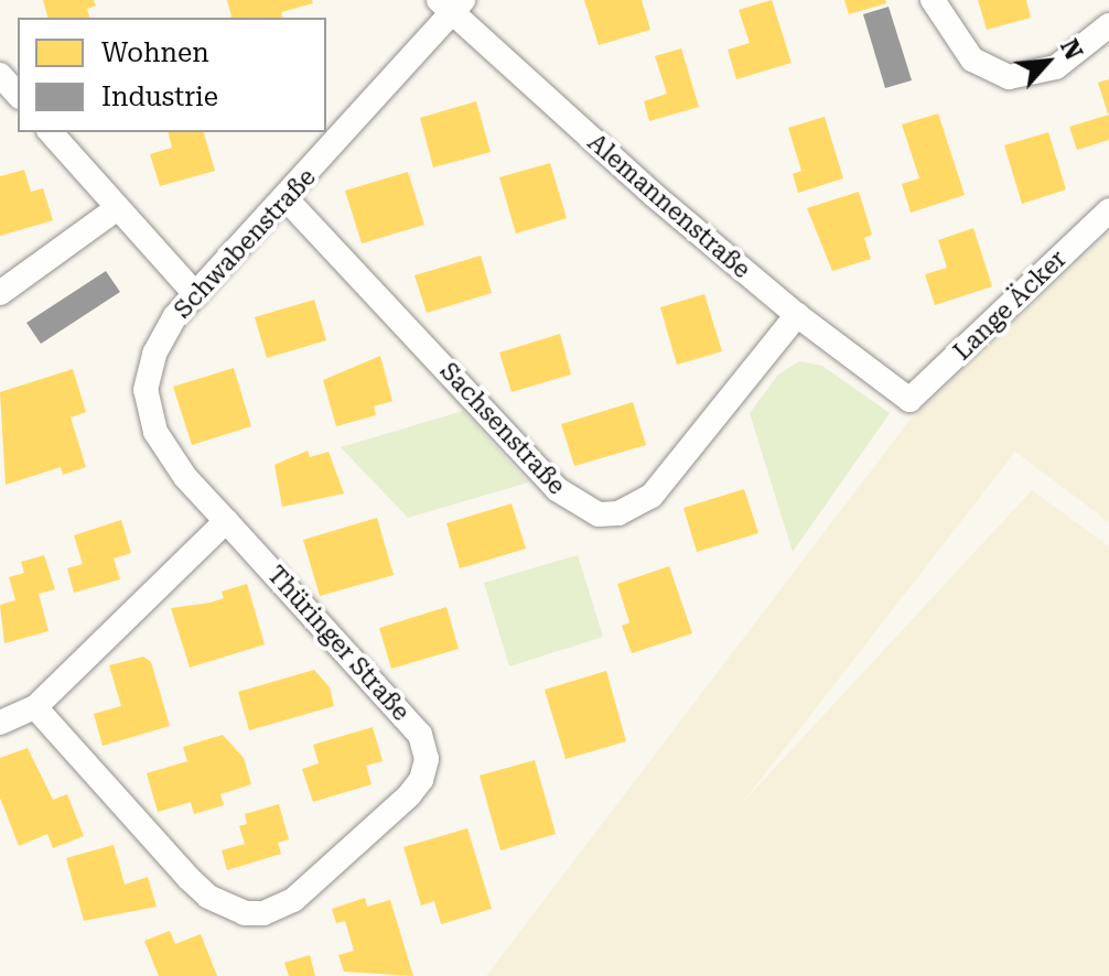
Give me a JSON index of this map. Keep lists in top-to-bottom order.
{
  "streets": {
    "street": [
      "Alemannenstraße",
      "Schwabenstraße",
      "Lange Äcker",
      "Sachsenstraße",
      "Thüringer Straße"
    ]
  },
  "crossings": [
    ["Alemannenstraße", "Schwabenstraße"],
    ["Alemannenstraße", "Lange Äcker"],
    ["Alemannenstraße", "Sachsenstraße"],
    ["Schwabenstraße", "Sachsenstraße"],
    ["Schwabenstraße", "Thüringer Straße"]
  ],
  "legend": ["Wohnen", "Industrie"],
  "north": "top right"
}
